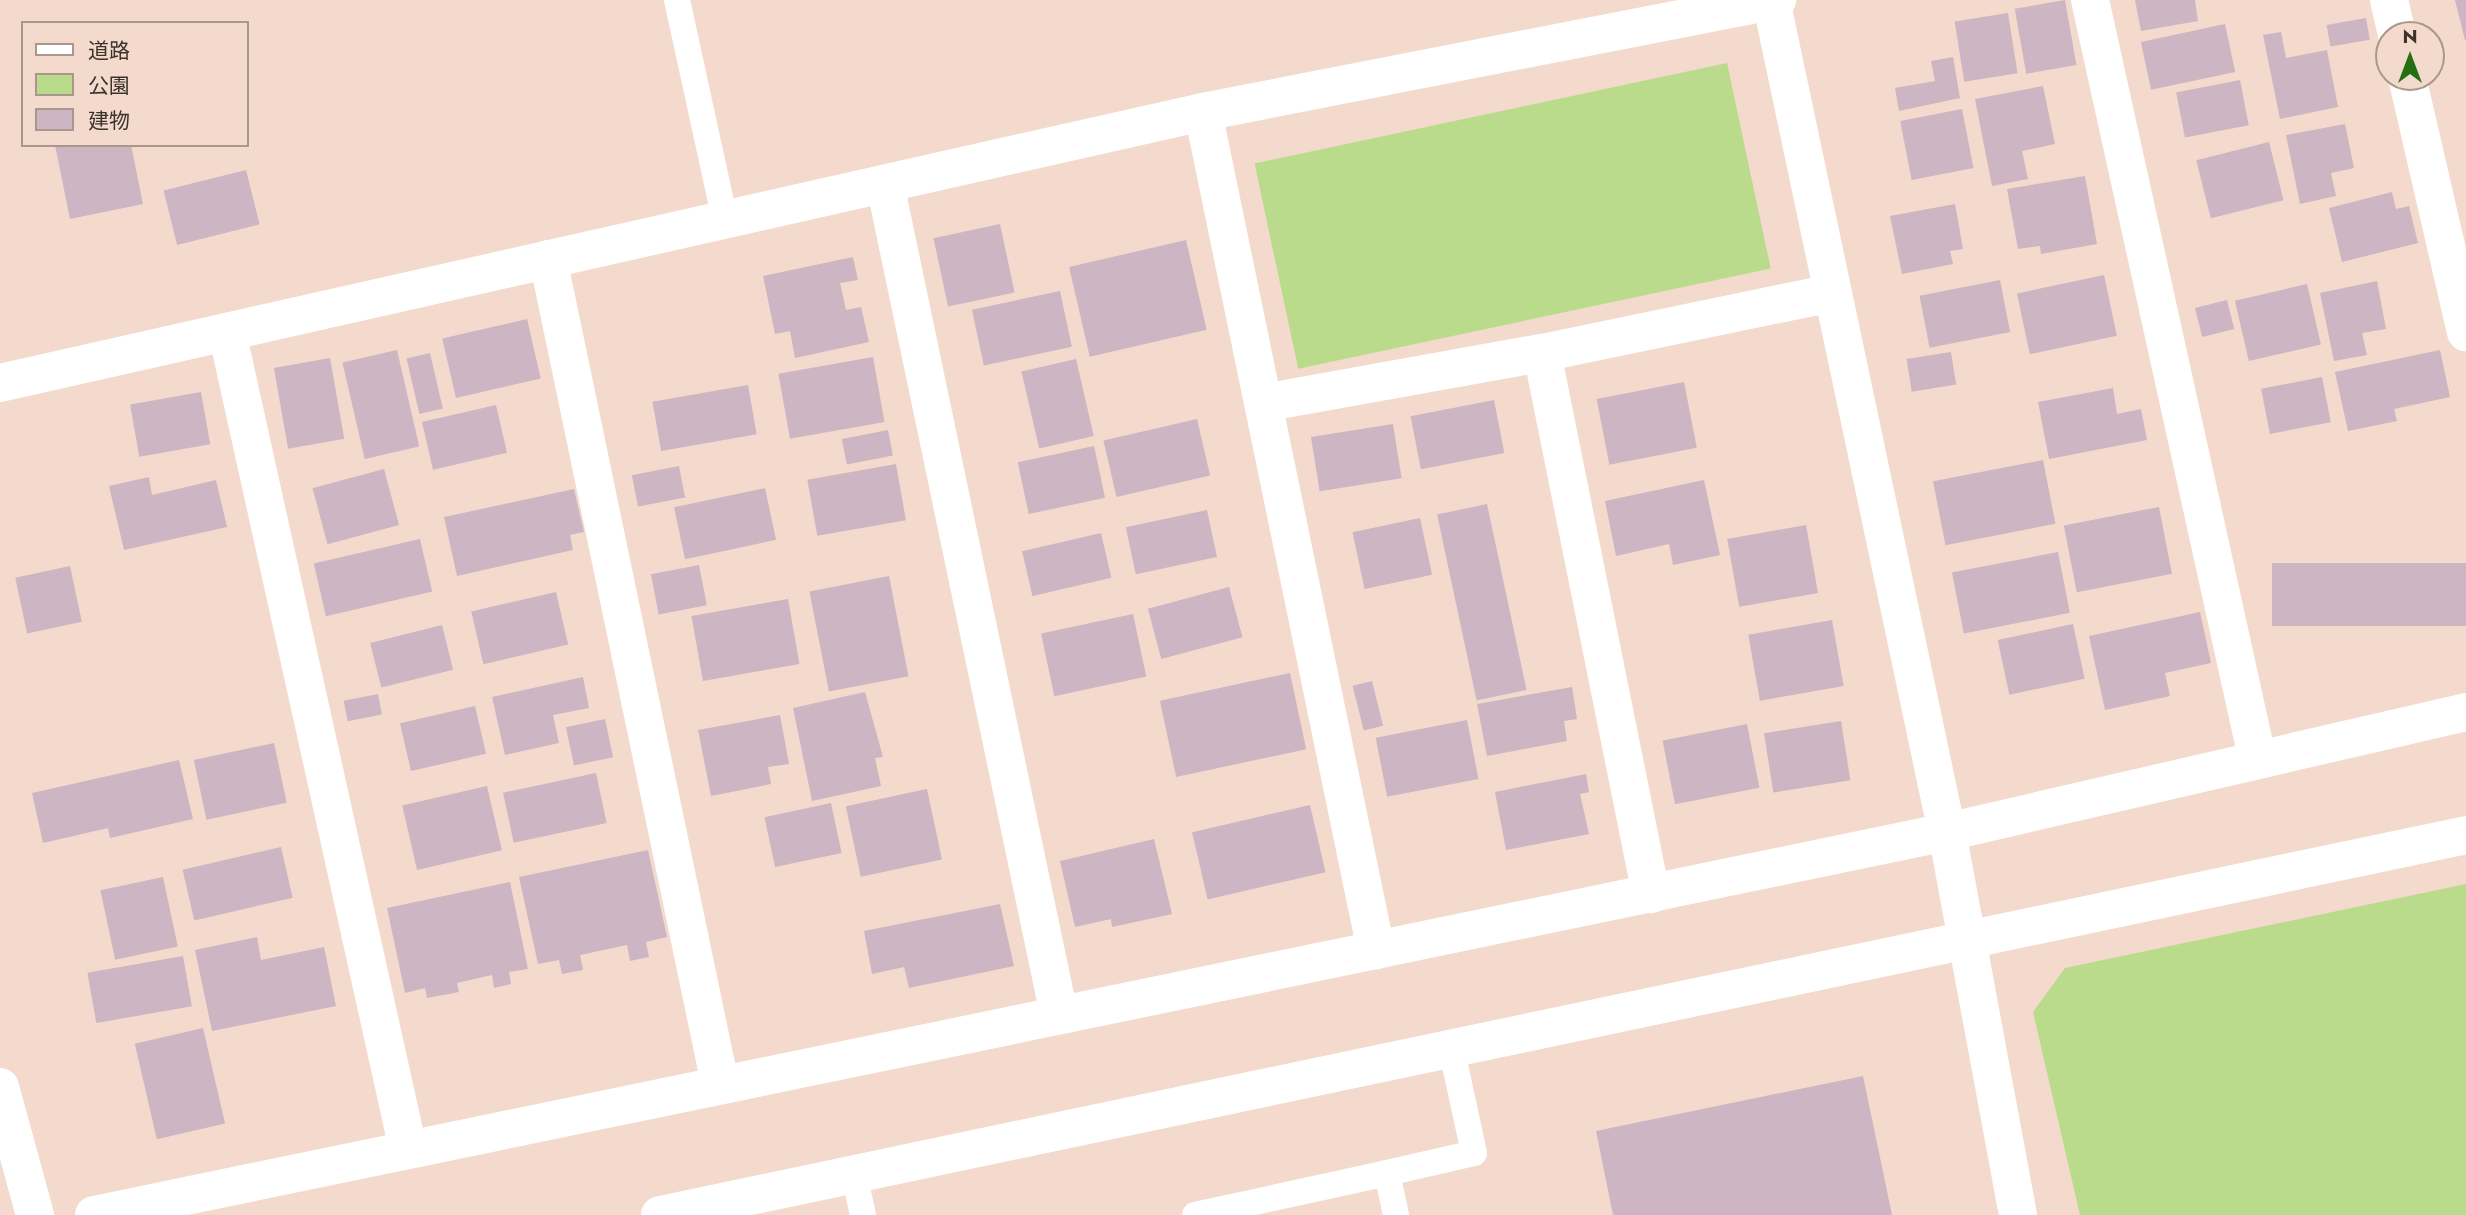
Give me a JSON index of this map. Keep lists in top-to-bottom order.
{
  "legend": ["道路", "公園", "建物"],
  "north": "top"
}
